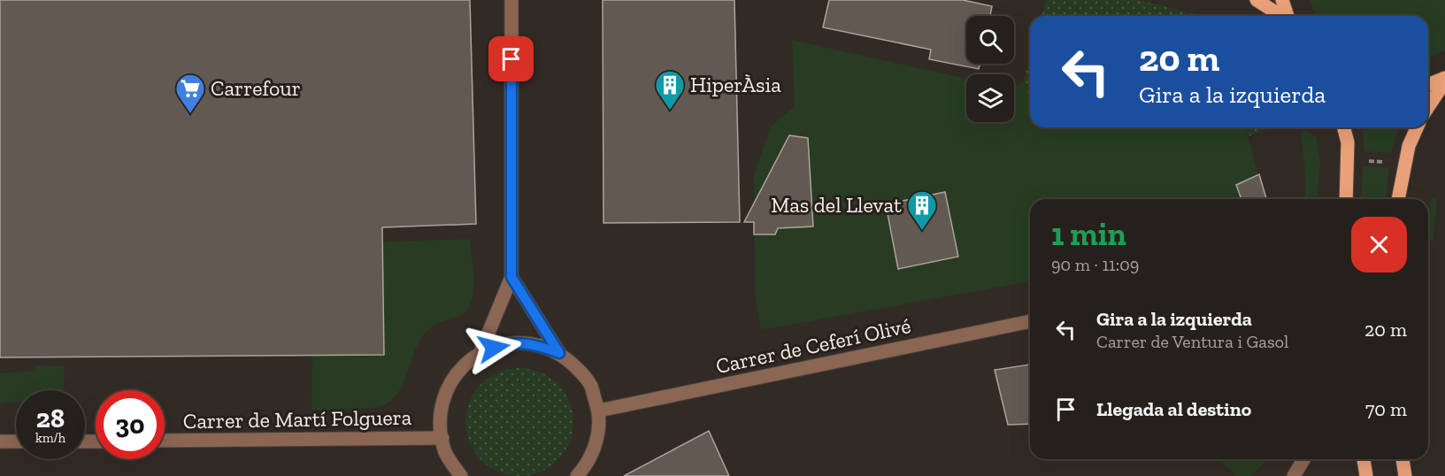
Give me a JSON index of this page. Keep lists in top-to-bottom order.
{
  "streets": {
    "street": ["Carrer de Ceferí Olivé", "Carrer de Martí Folguera"]
  },
  "places": {
    "building": ["HiperÀsia", "Mas del Llevat"],
    "supermarket": ["Carrefour"]
  },
  "page": {
    "turn": ["20 m", "Gira a la izquierda"],
    "heading": ["1 min", "90 m · 11:09"],
    "list": [
      {
        "name": "Gira a la izquierda",
        "note": "Carrer de Ventura i Gasol",
        "value": "20 m"
      },
      {
        "name": "Llegada al destino",
        "value": "70 m"
      }
    ],
    "speed": "28 km/h",
    "limit": "30"
  }
}
